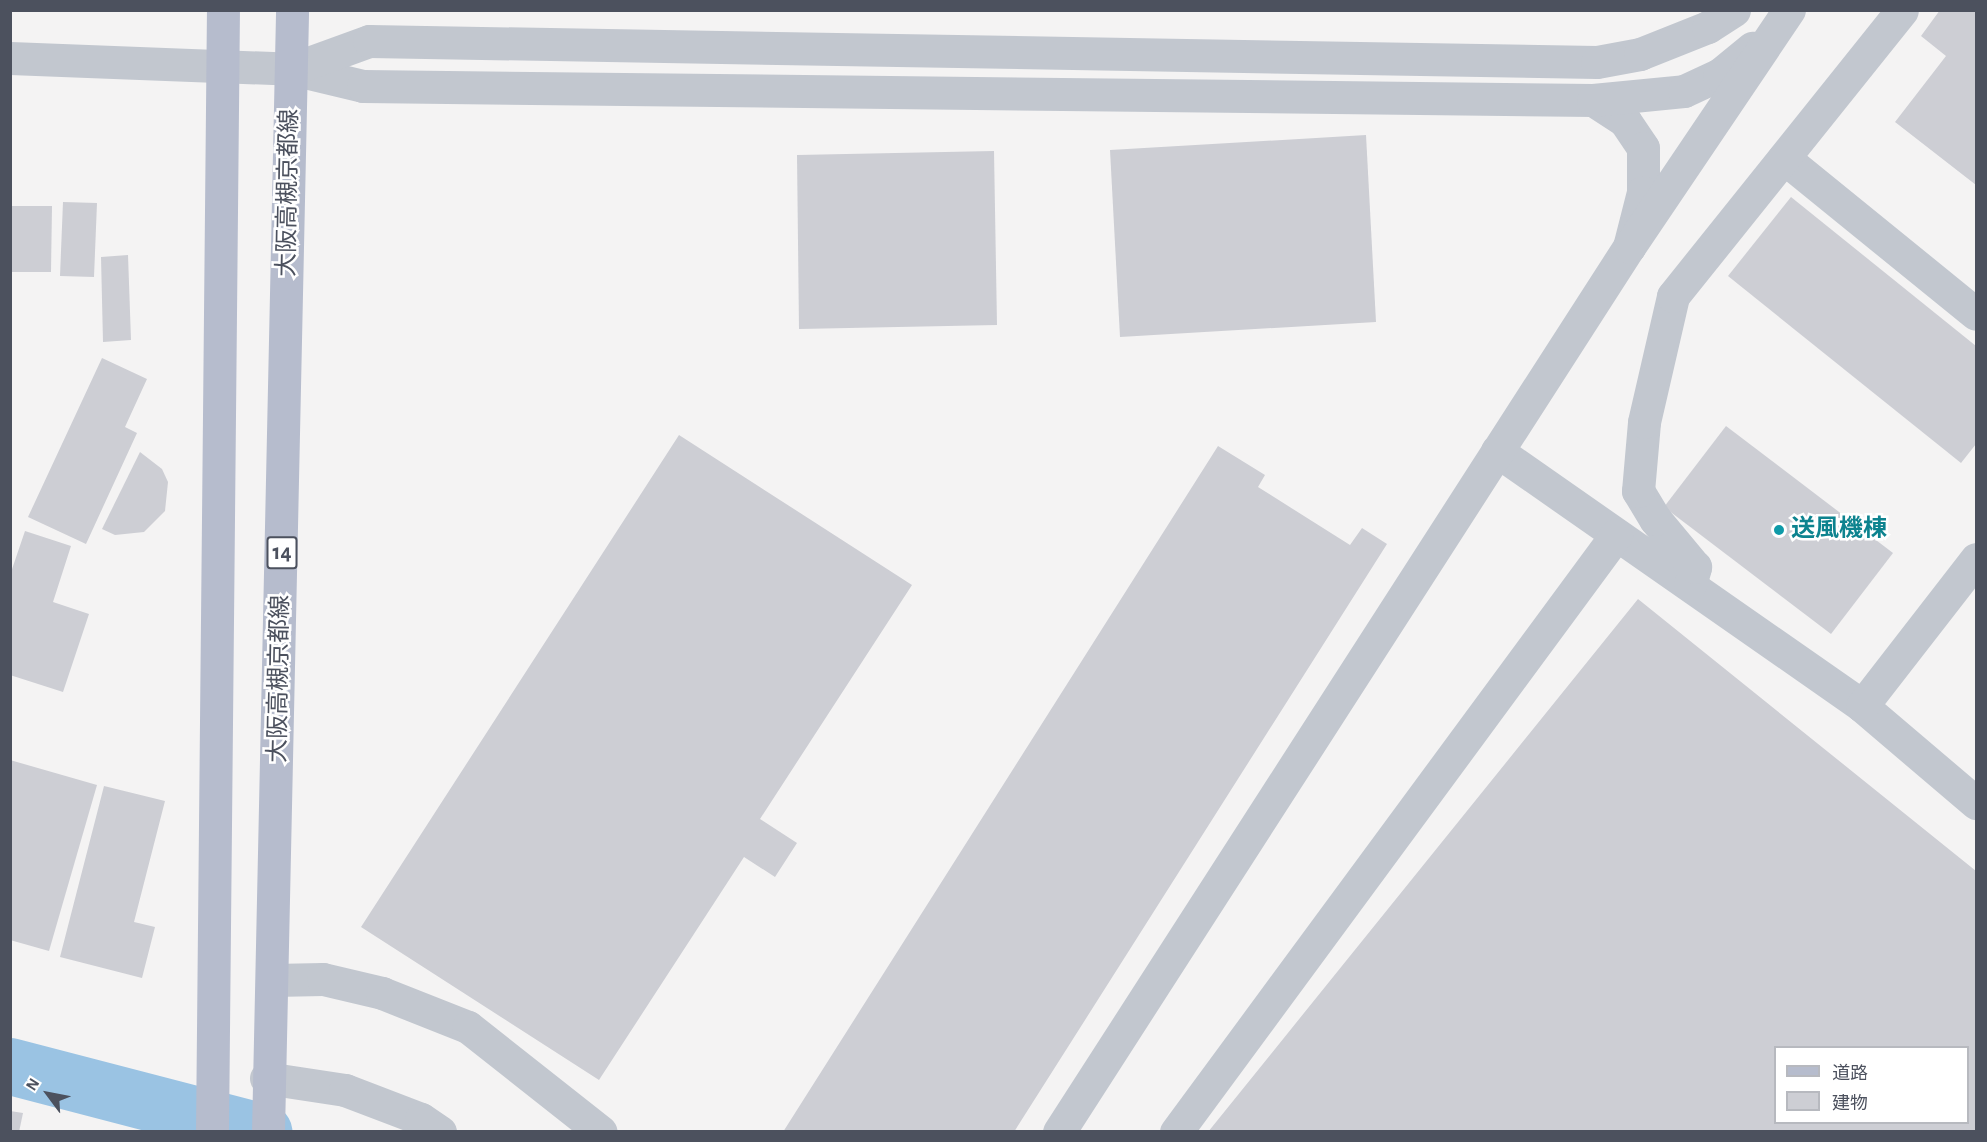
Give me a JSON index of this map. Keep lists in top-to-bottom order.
{
  "streets": {
    "main road": ["大阪高槻京都線", "14"]
  },
  "places": ["送風機棟"],
  "legend": ["道路", "建物"],
  "north": "top left"
}
